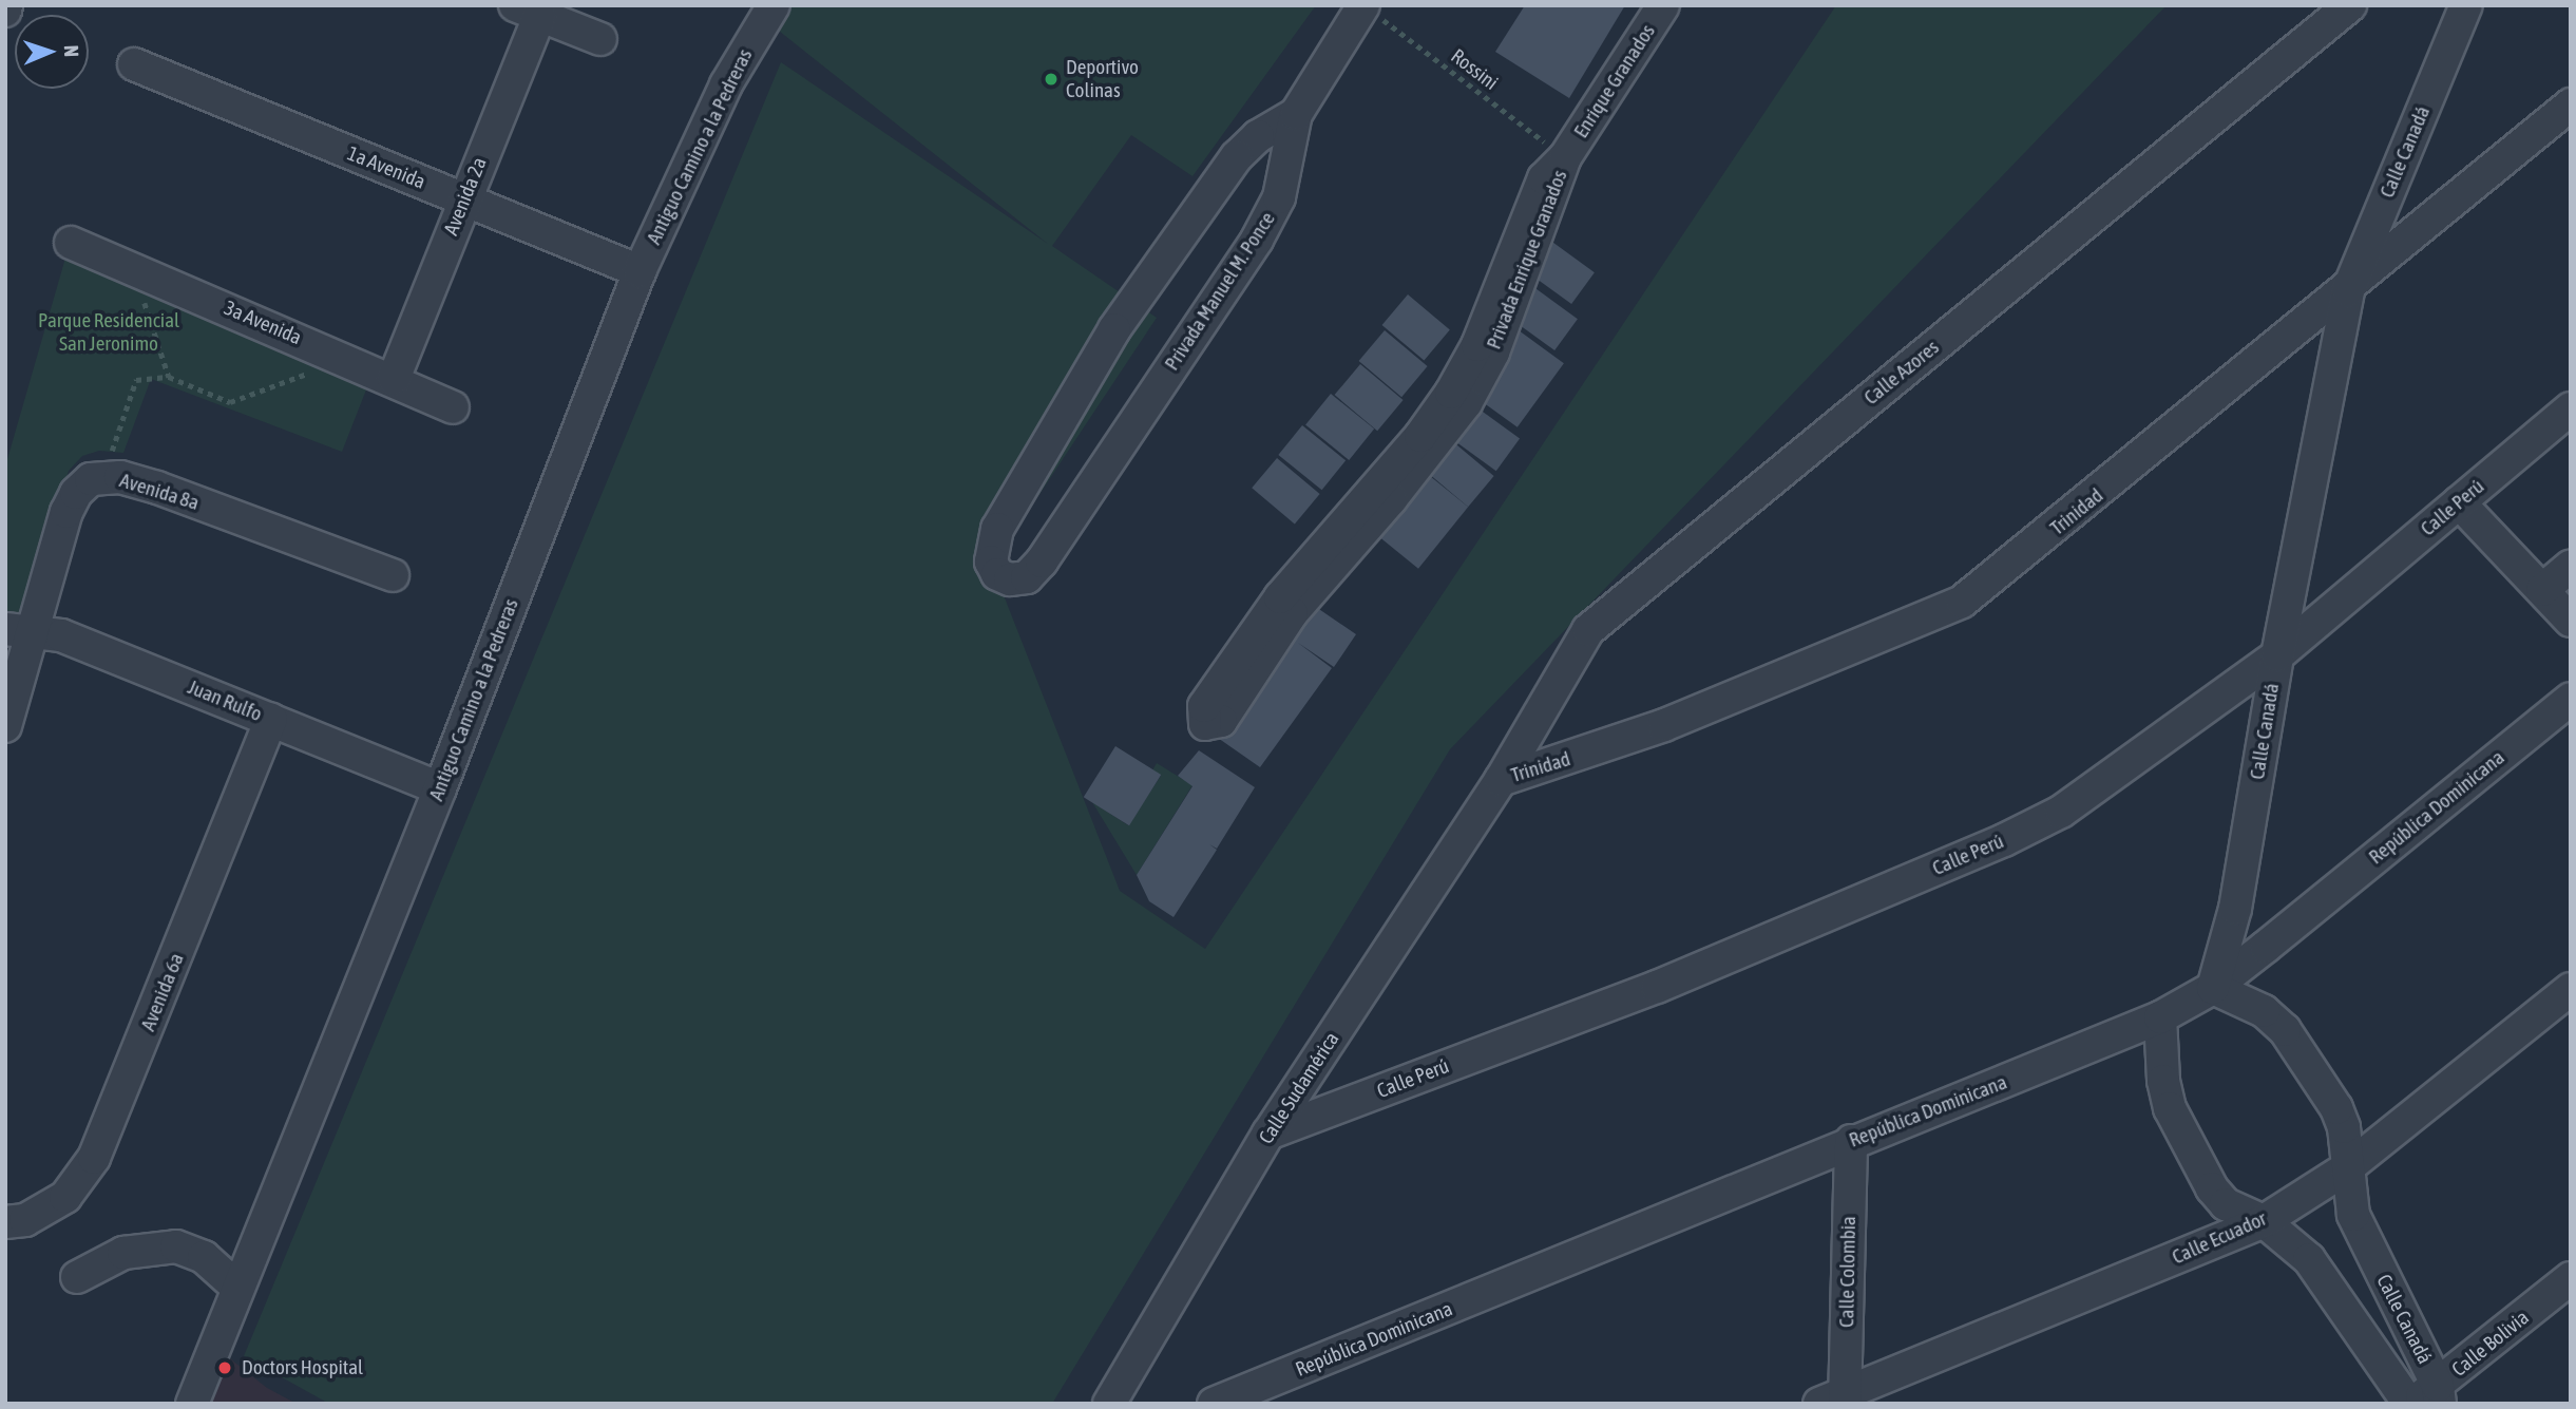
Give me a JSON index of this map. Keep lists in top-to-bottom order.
{
  "streets": {
    "street": [
      "Enrique Granados",
      "Antiguo Camino a la Pedreras",
      "Calle Canadá",
      "1a Avenida",
      "Avenida 2a",
      "Privada Enrique Granados",
      "Privada Manuel M. Ponce",
      "3a Avenida",
      "Calle Azores",
      "Avenida 8a",
      "Calle Perú",
      "Trinidad",
      "Juan Rulfo",
      "República Dominicana",
      "Avenida 6a",
      "Calle Sudamérica",
      "Calle Ecuador",
      "Calle Colombia",
      "Calle Bolivia"
    ],
    "path": ["Rossini"]
  },
  "crossings": [
    ["Rossini", "Enrique Granados"],
    ["Rossini", "Privada Enrique Granados"],
    ["Rossini", "Privada Manuel M. Ponce"],
    ["Enrique Granados", "Privada Enrique Granados"],
    ["Antiguo Camino a la Pedreras", "1a Avenida"],
    ["Antiguo Camino a la Pedreras", "Juan Rulfo"],
    ["Calle Canadá", "Calle Perú"],
    ["Calle Canadá", "Trinidad"],
    ["Calle Canadá", "República Dominicana"],
    ["Calle Canadá", "Calle Ecuador"],
    ["Calle Canadá", "Calle Bolivia"],
    ["1a Avenida", "Avenida 2a"],
    ["Avenida 2a", "3a Avenida"],
    ["Calle Azores", "Trinidad"],
    ["Calle Azores", "Calle Sudamérica"],
    ["Avenida 8a", "Juan Rulfo"],
    ["Calle Perú", "Calle Sudamérica"],
    ["Trinidad", "Calle Sudamérica"],
    ["Juan Rulfo", "Avenida 6a"],
    ["República Dominicana", "Calle Ecuador"],
    ["República Dominicana", "Calle Colombia"],
    ["Calle Ecuador", "Calle Colombia"]
  ],
  "parks": ["Parque Residencial San Jeronimo"],
  "places": ["Deportivo Colinas", "Doctors Hospital"],
  "north": "right"
}
